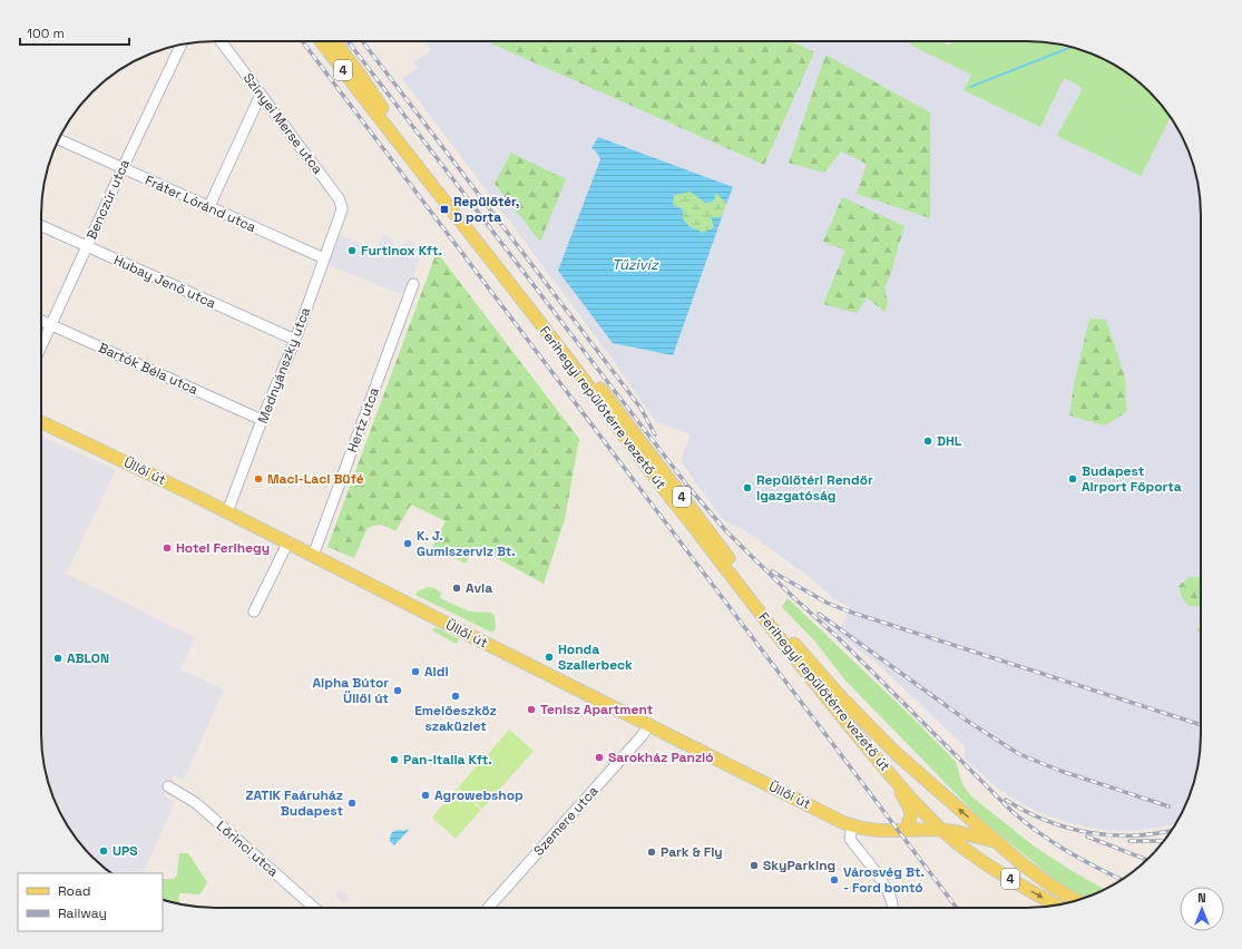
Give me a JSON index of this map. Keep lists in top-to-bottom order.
{
  "streets": {
    "main road": ["4", "Ferihegyi repülőtérre vezető út", "Üllői út"],
    "street": [
      "Szinyei Merse utca",
      "Benczúr utca",
      "Fráter Lóránd utca",
      "Hubay Jenő utca",
      "Mednyánszky utca",
      "Bartók Béla utca",
      "Hertz utca",
      "Szemere utca",
      "Lőrinci utca"
    ]
  },
  "crossings": [
    ["Szinyei Merse utca", "Mednyánszky utca"],
    ["Benczúr utca", "Fráter Lóránd utca"],
    ["Benczúr utca", "Hubay Jenő utca"],
    ["Benczúr utca", "Bartók Béla utca"],
    ["Fráter Lóránd utca", "Mednyánszky utca"],
    ["Hubay Jenő utca", "Mednyánszky utca"],
    ["Mednyánszky utca", "Bartók Béla utca"],
    ["Mednyánszky utca", "Üllői út"],
    ["Hertz utca", "Üllői út"],
    ["Üllői út", "Szemere utca"]
  ],
  "water": ["Tűzivíz"],
  "places": {
    "transit": ["Repülőtér, D porta"],
    "other": [
      "Furtinox Kft.",
      "DHL",
      "Maci-Laci Büfé",
      "Budapest Airport Főporta",
      "Repülőtéri Rendőr Igazgatóság",
      "K. J. Gumiszerviz Bt.",
      "Hotel Ferihegy",
      "Avia",
      "Honda Szallerbeck",
      "ABLON",
      "Aldi",
      "Alpha Bútor Üllői út",
      "Emelőeszköz szaküzlet",
      "Tenisz Apartment",
      "Sarokház Panzió",
      "Pan-Italia Kft.",
      "Agrowebshop",
      "ZATIK Faáruház Budapest",
      "UPS",
      "Park & Fly",
      "SkyParking",
      "Városvég Bt. - Ford bontó"
    ]
  },
  "legend": ["Road", "Railway"],
  "scale_bar": "100 m",
  "north": "top"
}
